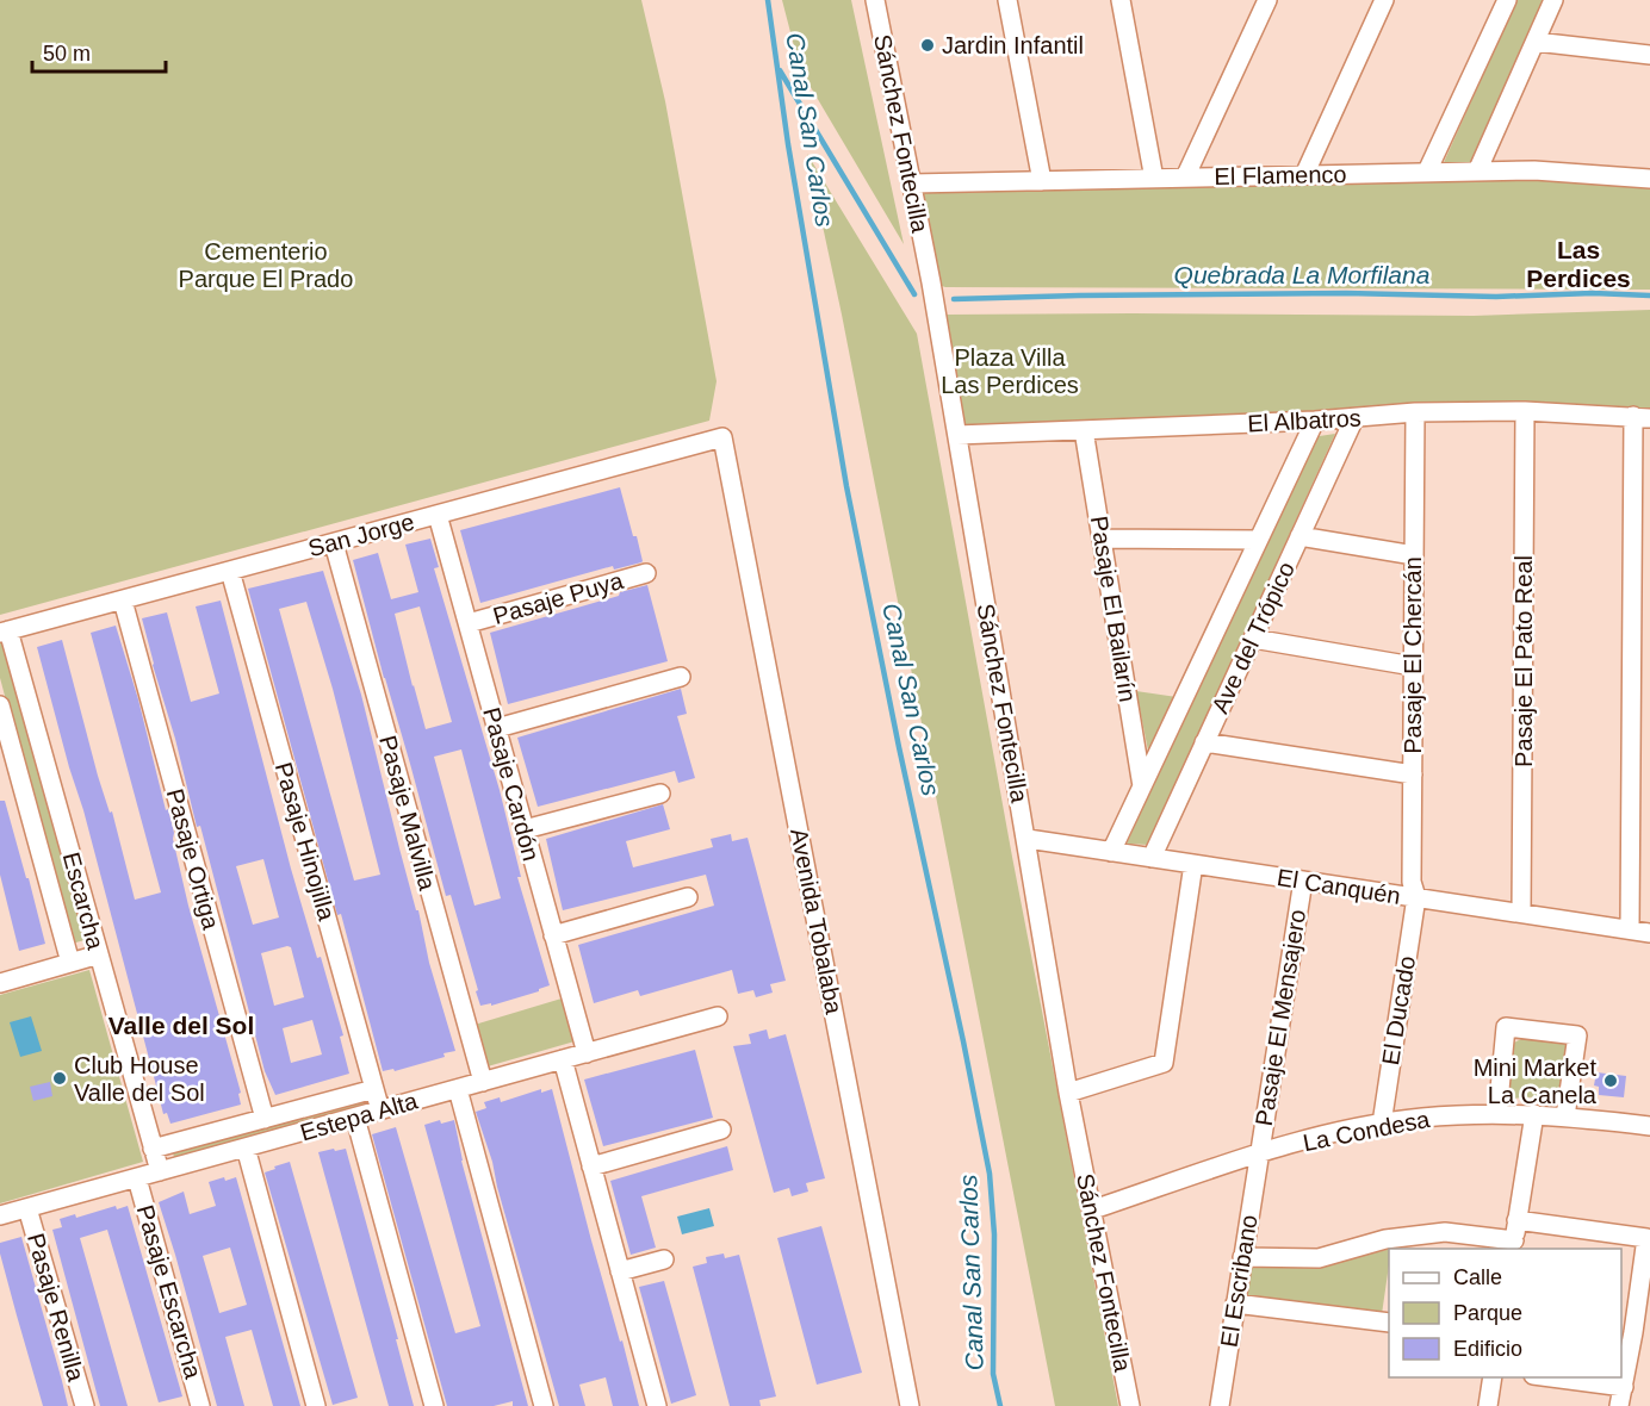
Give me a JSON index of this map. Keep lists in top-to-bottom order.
{
  "streets": {
    "street": [
      "Sánchez Fontecilla",
      "El Flamenco",
      "El Albatros",
      "San Jorge",
      "Pasaje Puya",
      "Pasaje El Bailarín",
      "Ave del Trópico",
      "Pasaje El Chercán",
      "Pasaje El Pato Real",
      "Pasaje Cardón",
      "Pasaje Malvilla",
      "Pasaje Hinojilla",
      "Pasaje Ortiga",
      "El Canquén",
      "Escarcha",
      "Avenida Tobalaba",
      "El Ducado",
      "Pasaje El Mensajero",
      "Estepa Alta",
      "La Condesa",
      "El Escribano",
      "Pasaje Escarcha",
      "Pasaje Renilla"
    ]
  },
  "crossings": [
    ["Sánchez Fontecilla", "El Flamenco"],
    ["Sánchez Fontecilla", "El Albatros"],
    ["Sánchez Fontecilla", "El Canquén"],
    ["Sánchez Fontecilla", "La Condesa"],
    ["El Albatros", "Pasaje El Bailarín"],
    ["El Albatros", "Ave del Trópico"],
    ["El Albatros", "Pasaje El Chercán"],
    ["El Albatros", "Pasaje El Pato Real"],
    ["San Jorge", "Pasaje Cardón"],
    ["San Jorge", "Pasaje Malvilla"],
    ["San Jorge", "Pasaje Hinojilla"],
    ["San Jorge", "Pasaje Ortiga"],
    ["San Jorge", "Escarcha"],
    ["San Jorge", "Avenida Tobalaba"],
    ["Pasaje Puya", "Pasaje Cardón"],
    ["Pasaje El Bailarín", "Ave del Trópico"],
    ["Ave del Trópico", "El Canquén"],
    ["Pasaje El Chercán", "El Canquén"],
    ["Pasaje El Chercán", "El Ducado"],
    ["Pasaje El Pato Real", "El Canquén"],
    ["Pasaje Cardón", "Estepa Alta"],
    ["Pasaje Malvilla", "Estepa Alta"],
    ["Pasaje Hinojilla", "Estepa Alta"],
    ["Pasaje Ortiga", "Estepa Alta"],
    ["El Canquén", "El Ducado"],
    ["El Canquén", "Pasaje El Mensajero"],
    ["Escarcha", "Estepa Alta"],
    ["El Ducado", "La Condesa"],
    ["Pasaje El Mensajero", "La Condesa"],
    ["Pasaje El Mensajero", "El Escribano"],
    ["Estepa Alta", "Pasaje Escarcha"],
    ["Estepa Alta", "Pasaje Renilla"],
    ["La Condesa", "El Escribano"]
  ],
  "districts": ["Las Perdices", "Valle del Sol"],
  "water": ["Canal San Carlos", "Quebrada La Morfilana"],
  "parks": ["Cementerio Parque El Prado", "Plaza Villa Las Perdices"],
  "places": ["Jardin Infantil", "Club House Valle del Sol", "Mini Market La Canela"],
  "legend": ["Calle", "Parque", "Edificio"],
  "scale_bar": "50 m"
}
